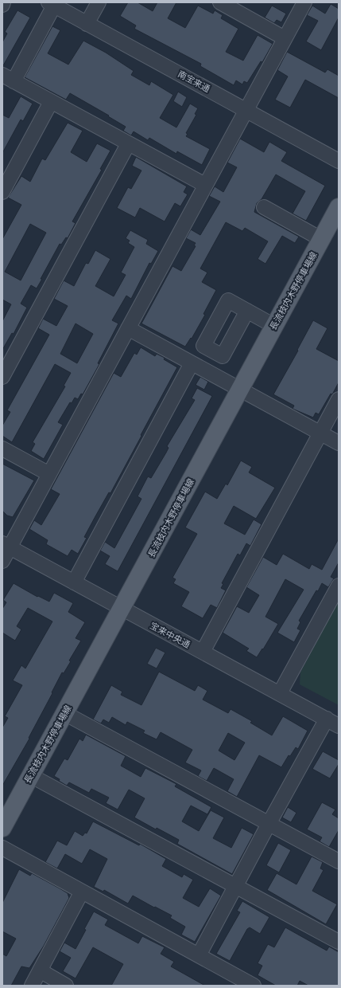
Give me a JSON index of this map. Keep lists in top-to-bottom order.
{
  "streets": {
    "main road": ["長流枝内木野停車場線"],
    "street": ["南宝来通", "宝来中央通"]
  },
  "crossings": [
    ["長流枝内木野停車場線", "宝来中央通"]
  ]
}
